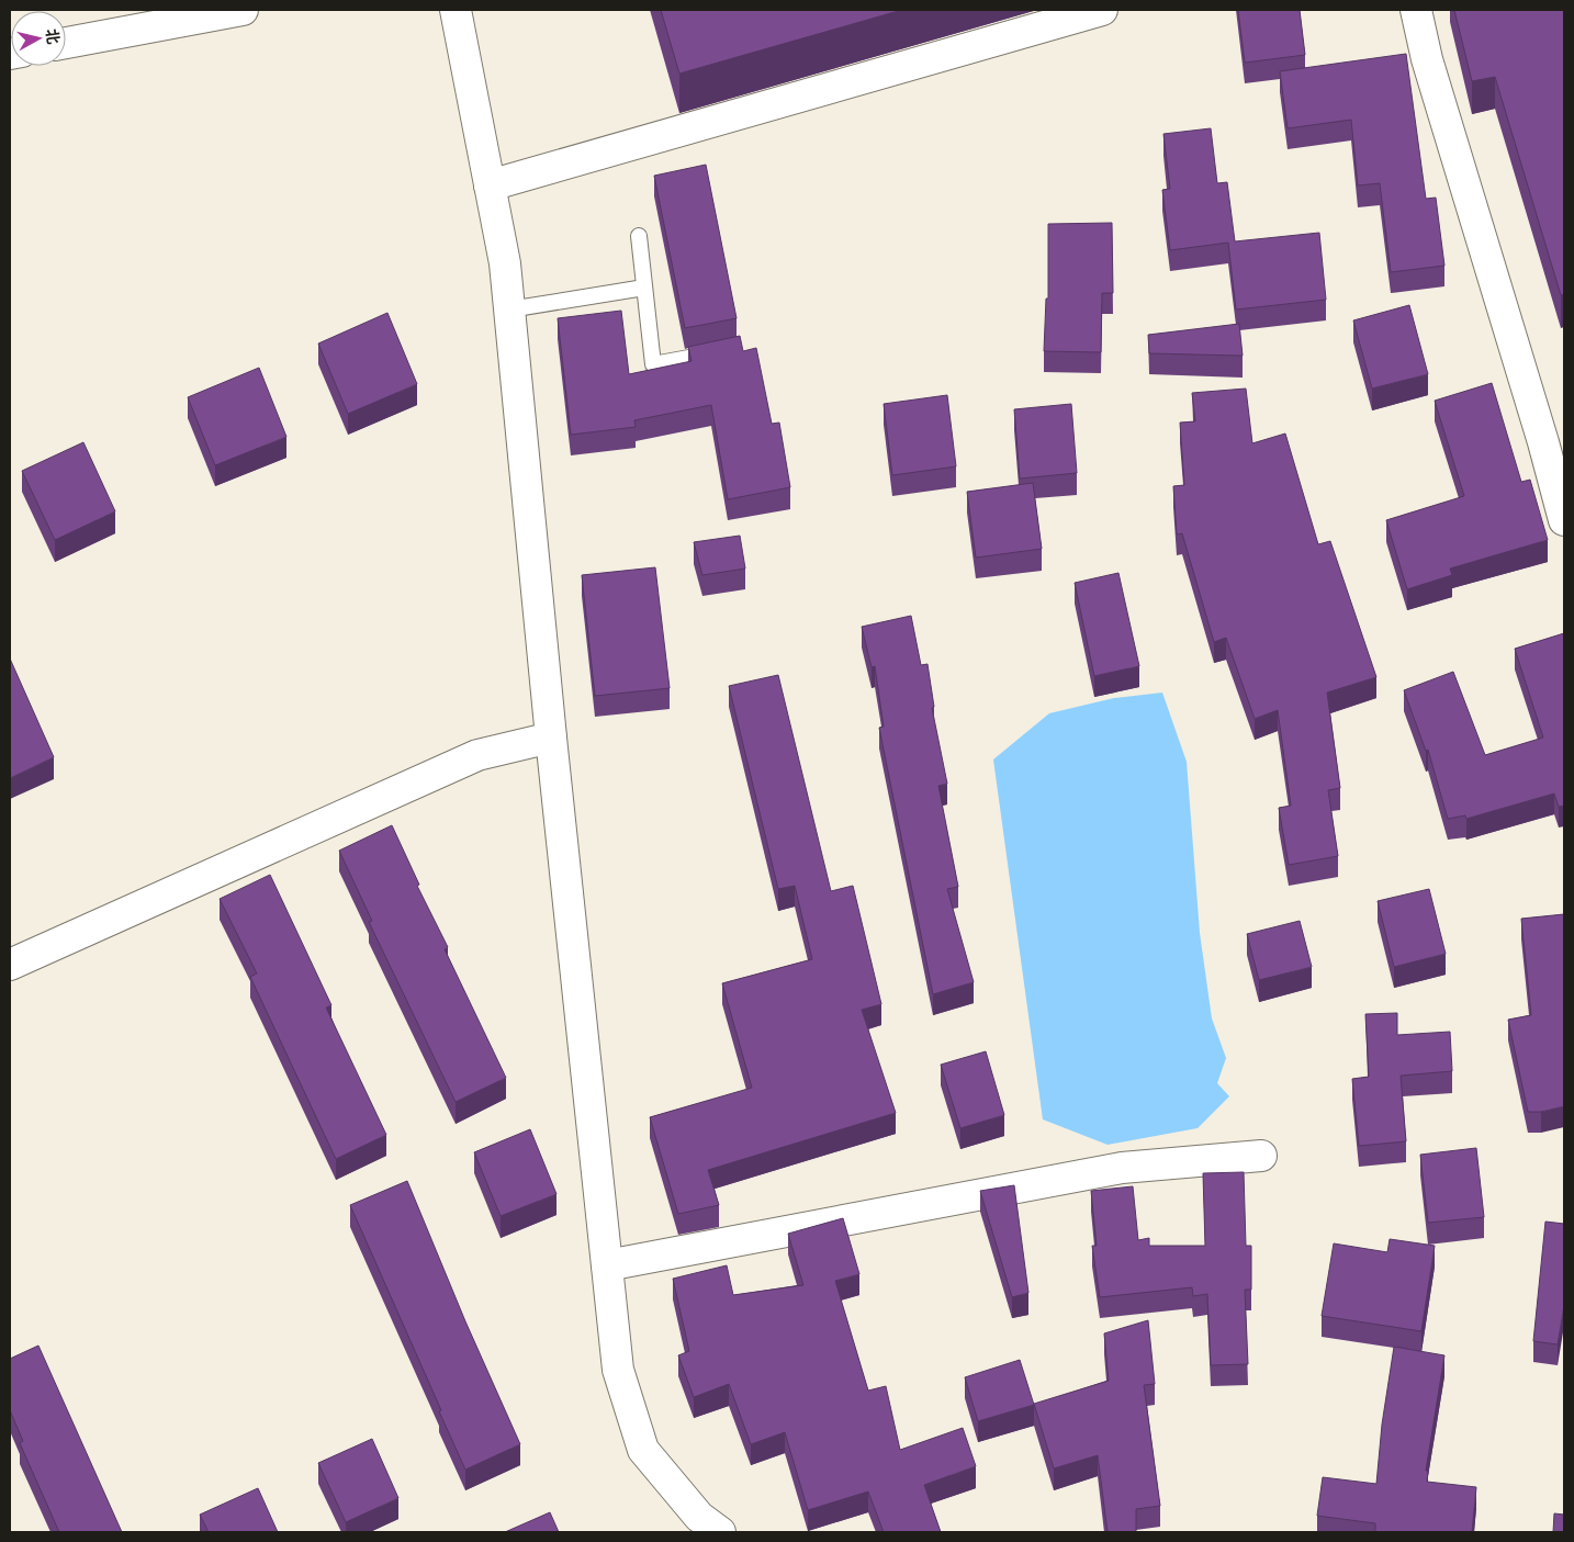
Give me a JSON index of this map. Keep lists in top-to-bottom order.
{
  "north": "right"
}
